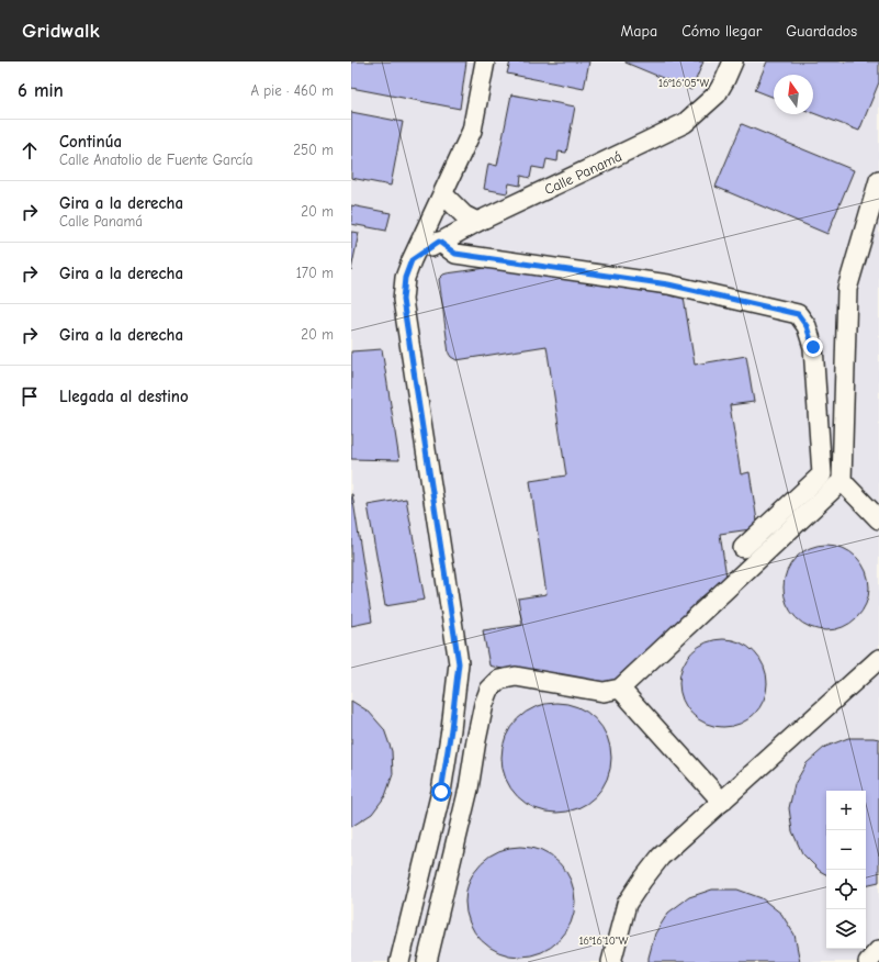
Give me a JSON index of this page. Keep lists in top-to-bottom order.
{
  "streets": {
    "street": ["Calle Panamá"]
  },
  "north": "top",
  "page": {
    "header": "Gridwalk",
    "nav": ["Mapa", "Cómo llegar", "Guardados"],
    "heading": ["6 min", "A pie · 460 m"],
    "list": [
      ["Continúa", "Calle Anatolio de Fuente García", "250 m"],
      ["Gira a la derecha", "Calle Panamá", "20 m"],
      ["Gira a la derecha", "170 m"],
      ["Gira a la derecha", "20 m"],
      "Llegada al destino"
    ],
    "map_buttons": ["+", "−"]
  },
  "coordinates": ["16°16'05\"W", "16°16'10\"W"]
}
